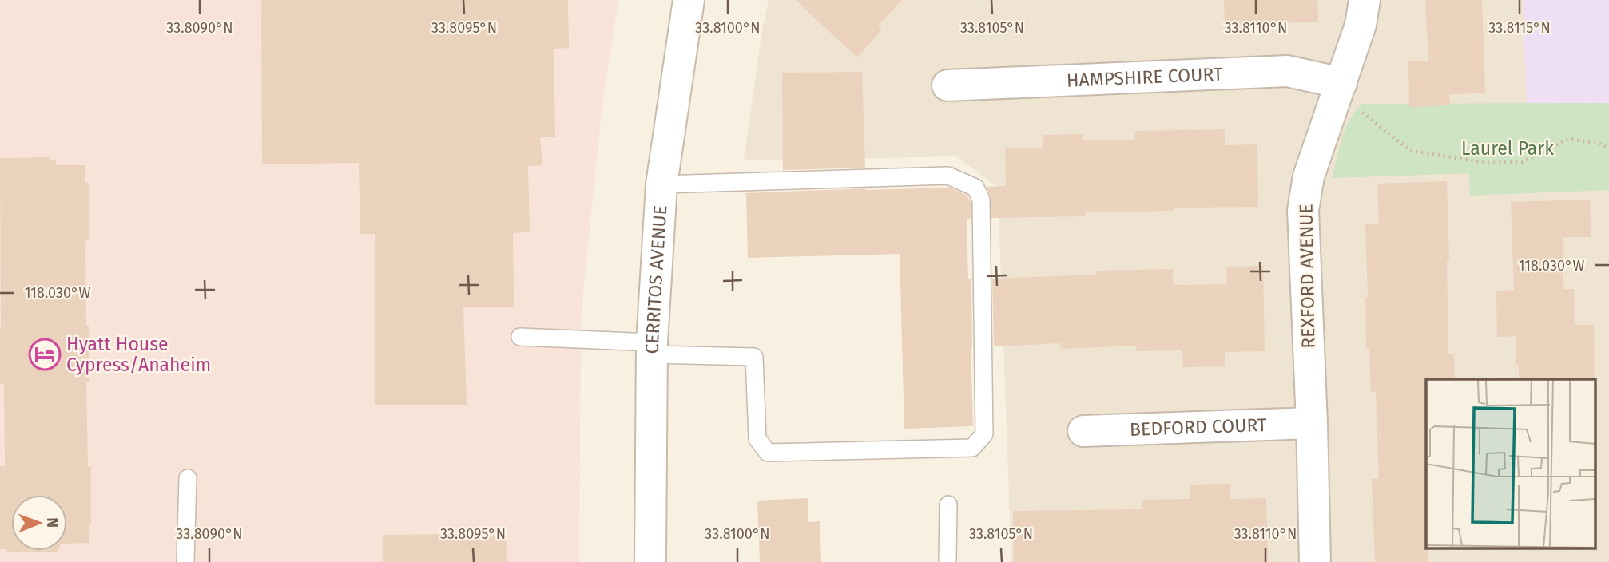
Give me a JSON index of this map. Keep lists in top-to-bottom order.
{
  "streets": {
    "street": [
      "HAMPSHIRE COURT",
      "REXFORD AVENUE",
      "CERRITOS AVENUE",
      "BEDFORD COURT"
    ]
  },
  "crossings": [
    ["HAMPSHIRE COURT", "REXFORD AVENUE"],
    ["REXFORD AVENUE", "BEDFORD COURT"]
  ],
  "parks": ["Laurel Park"],
  "places": {
    "hotel": ["Hyatt House Cypress/Anaheim"]
  },
  "north": "right",
  "coordinates": [
    "33.8090°N",
    "33.8095°N",
    "33.8100°N",
    "33.8105°N",
    "33.8110°N",
    "33.8115°N",
    "118.030°W"
  ]
}
